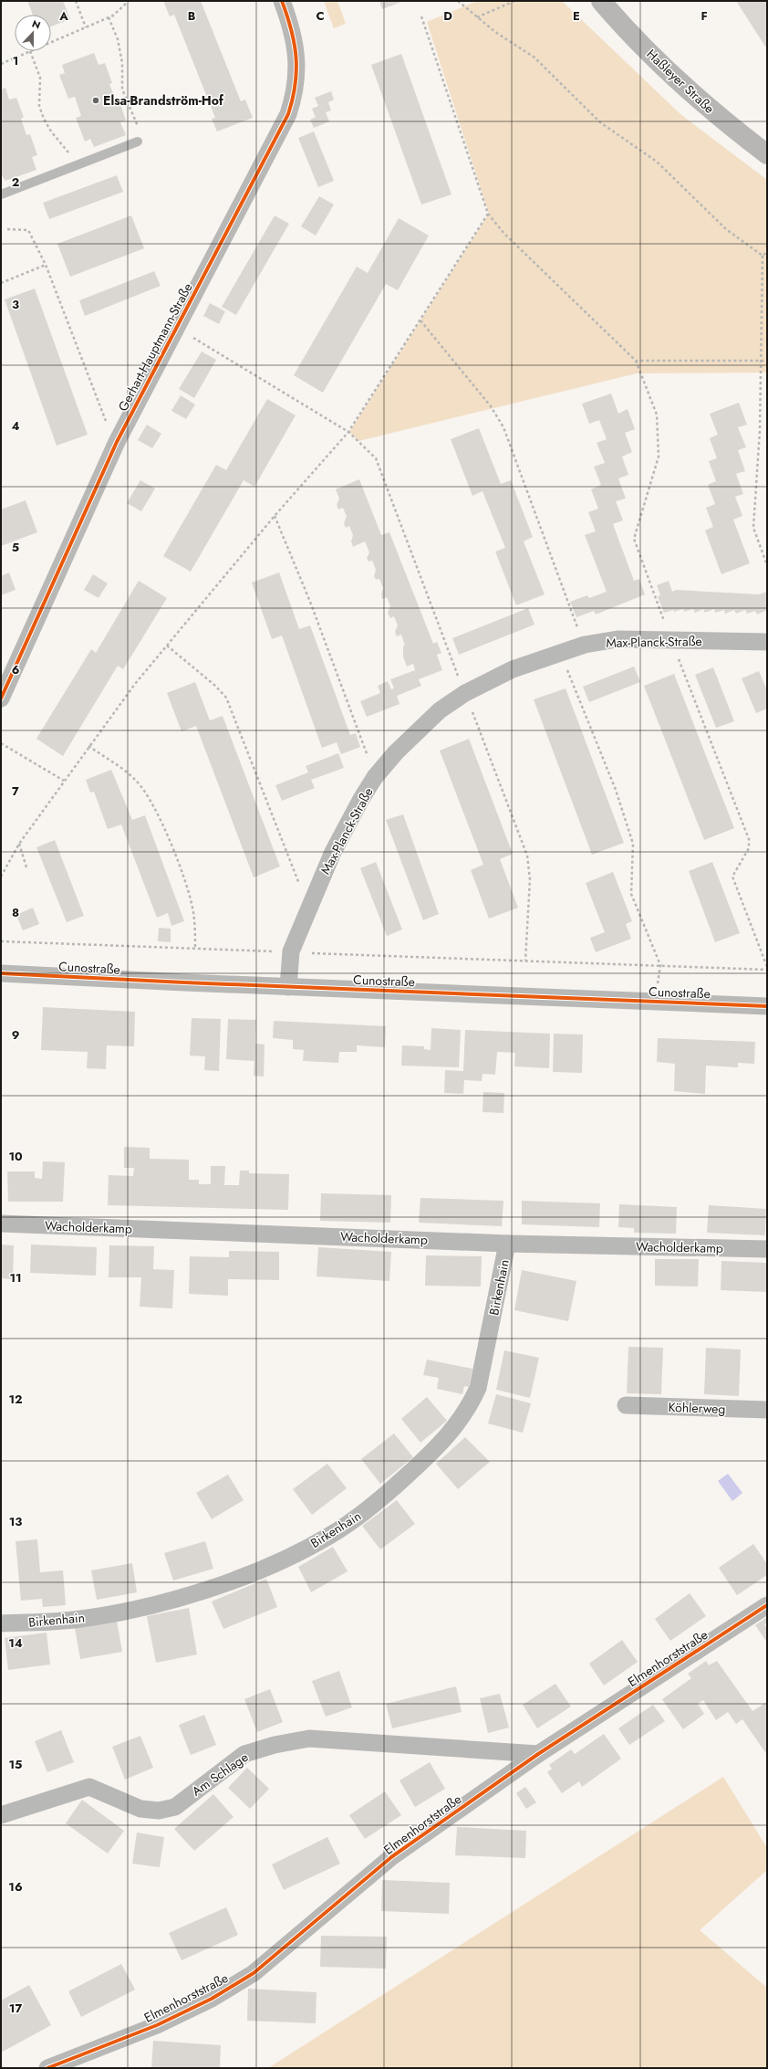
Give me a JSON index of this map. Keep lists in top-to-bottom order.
{
  "streets": {
    "main road": ["Haßleyer Straße"],
    "street": [
      "Gerhart-Hauptmann-Straße",
      "Max-Planck-Straße",
      "Cunostraße",
      "Wacholderkamp",
      "Birkenhain",
      "Köhlerweg",
      "Elmenhorststraße",
      "Am Schlage"
    ]
  },
  "crossings": [
    ["Max-Planck-Straße", "Cunostraße"],
    ["Wacholderkamp", "Birkenhain"],
    ["Elmenhorststraße", "Am Schlage"]
  ],
  "places": ["Elsa-Brandström-Hof"],
  "north": "top",
  "grid": {
    "columns": [
      "A",
      "B",
      "C",
      "D",
      "E",
      "F"
    ],
    "rows": [
      "1",
      "2",
      "3",
      "4",
      "5",
      "6",
      "7",
      "8",
      "9",
      "10",
      "11",
      "12",
      "13",
      "14",
      "15",
      "16",
      "17"
    ]
  }
}
